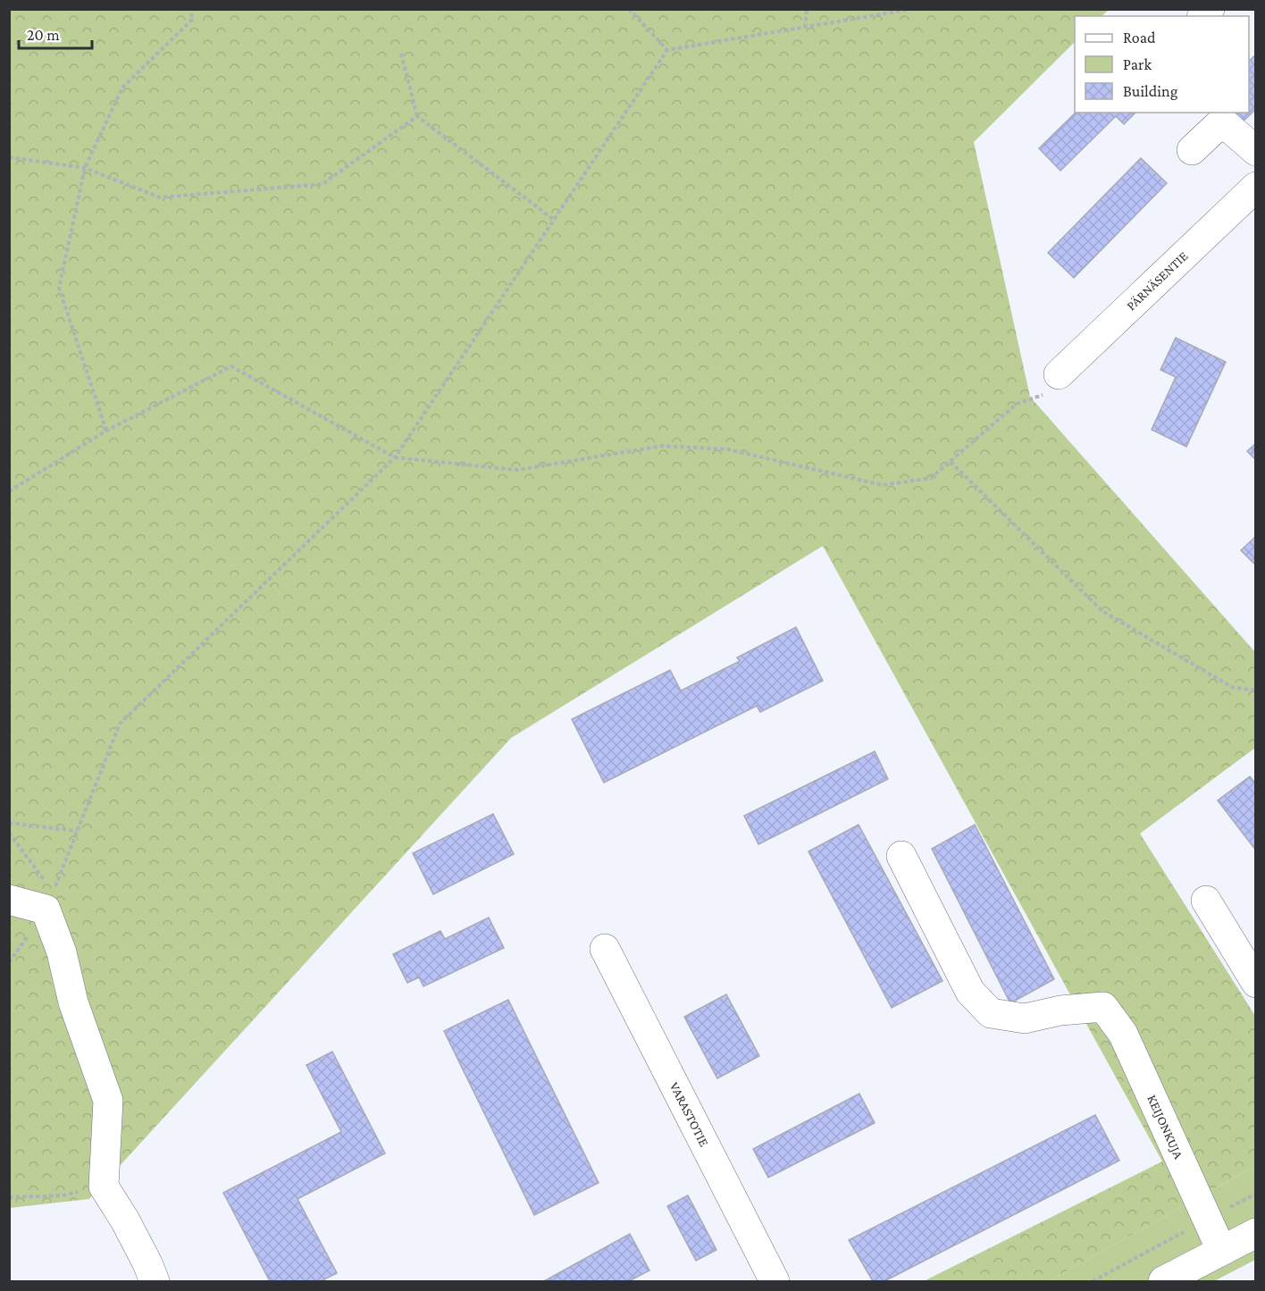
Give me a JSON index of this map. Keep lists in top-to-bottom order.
{
  "streets": {
    "street": ["PÄRNÄSENTIE", "VARASTOTIE", "KEIJONKUJA"]
  },
  "legend": ["Road", "Park", "Building"],
  "scale_bar": "20 m"
}
